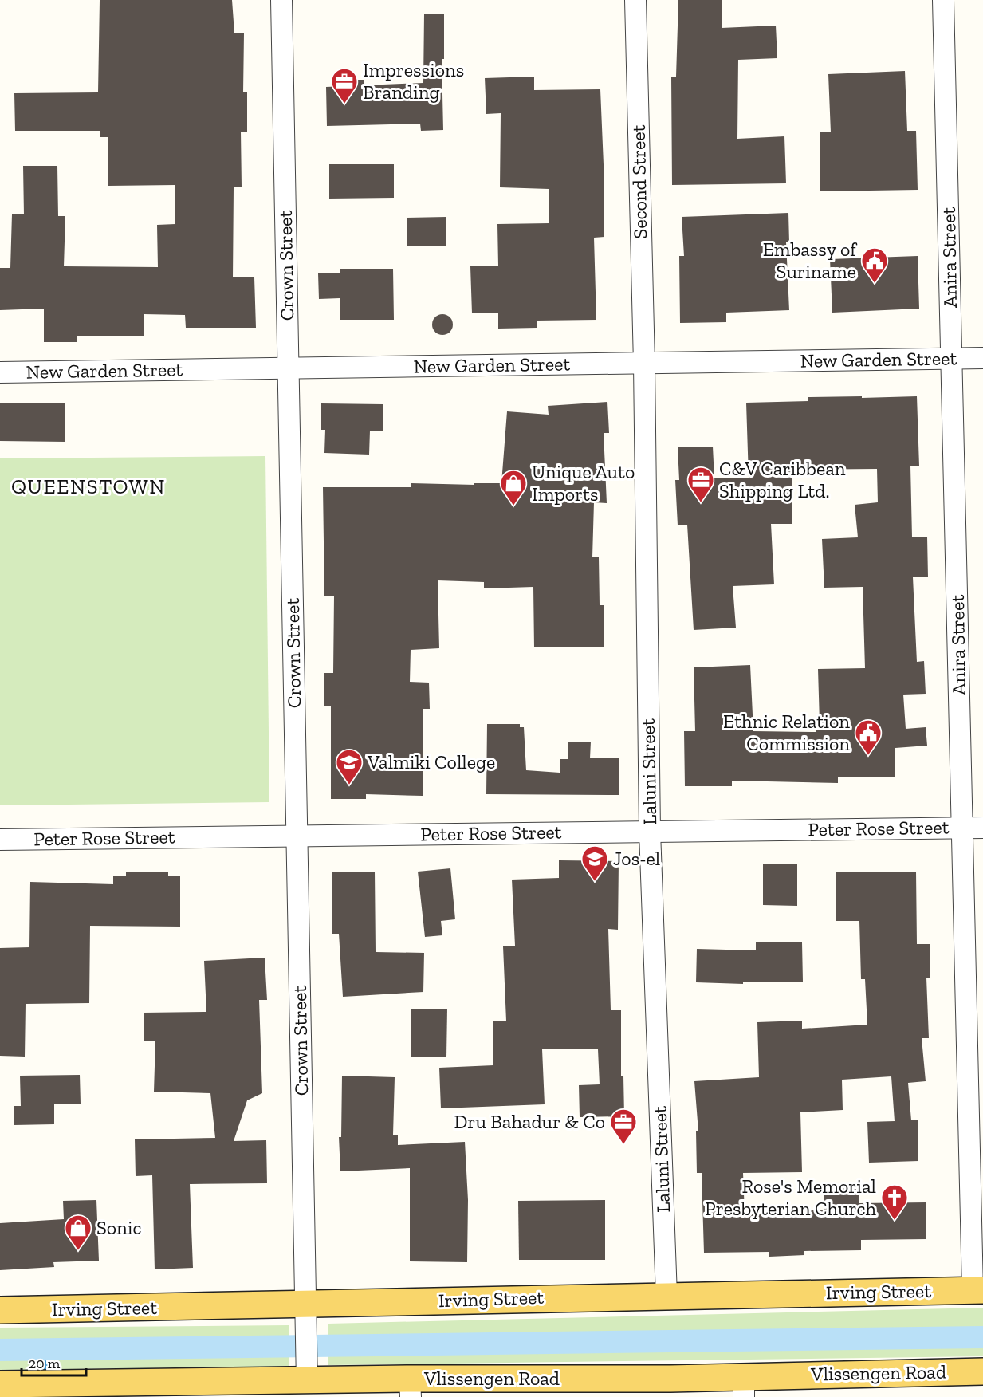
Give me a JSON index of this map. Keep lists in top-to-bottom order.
{
  "streets": {
    "main road": ["Irving Street", "Vlissengen Road"],
    "street": [
      "Second Street",
      "Anira Street",
      "Crown Street",
      "New Garden Street",
      "Laluni Street",
      "Peter Rose Street"
    ]
  },
  "crossings": [
    ["Second Street", "New Garden Street"],
    ["Second Street", "Laluni Street"],
    ["Anira Street", "New Garden Street"],
    ["Anira Street", "Peter Rose Street"],
    ["Anira Street", "Irving Street"],
    ["Crown Street", "New Garden Street"],
    ["Crown Street", "Peter Rose Street"],
    ["Crown Street", "Irving Street"],
    ["Crown Street", "Vlissengen Road"],
    ["New Garden Street", "Laluni Street"],
    ["Laluni Street", "Peter Rose Street"],
    ["Laluni Street", "Irving Street"]
  ],
  "districts": ["QUEENSTOWN"],
  "places": {
    "office": ["Impressions Branding", "C&V Caribbean Shipping Ltd.", "Dru Bahadur & Co"],
    "public building": ["Embassy of Suriname", "Ethnic Relation Commission"],
    "shop": ["Unique Auto Imports", "Sonic"],
    "school or university": ["Valmiki College", "Jos-el"],
    "church": ["Rose's Memorial Presbyterian Church"]
  },
  "scale_bar": "20 m"
}
